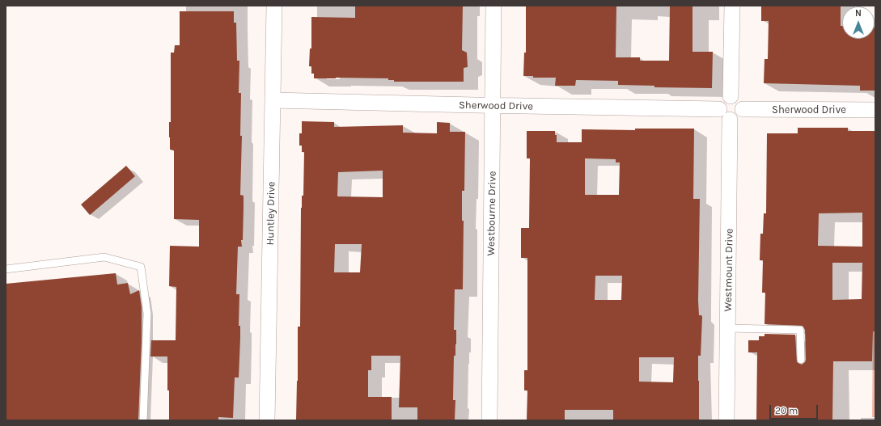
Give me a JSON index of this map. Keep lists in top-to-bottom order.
{
  "streets": {
    "street": [
      "Sherwood Drive",
      "Huntley Drive",
      "Westbourne Drive",
      "Westmount Drive"
    ]
  },
  "crossings": [
    ["Sherwood Drive", "Huntley Drive"],
    ["Sherwood Drive", "Westbourne Drive"],
    ["Sherwood Drive", "Westmount Drive"]
  ],
  "scale_bar": "20 m",
  "north": "top"
}
